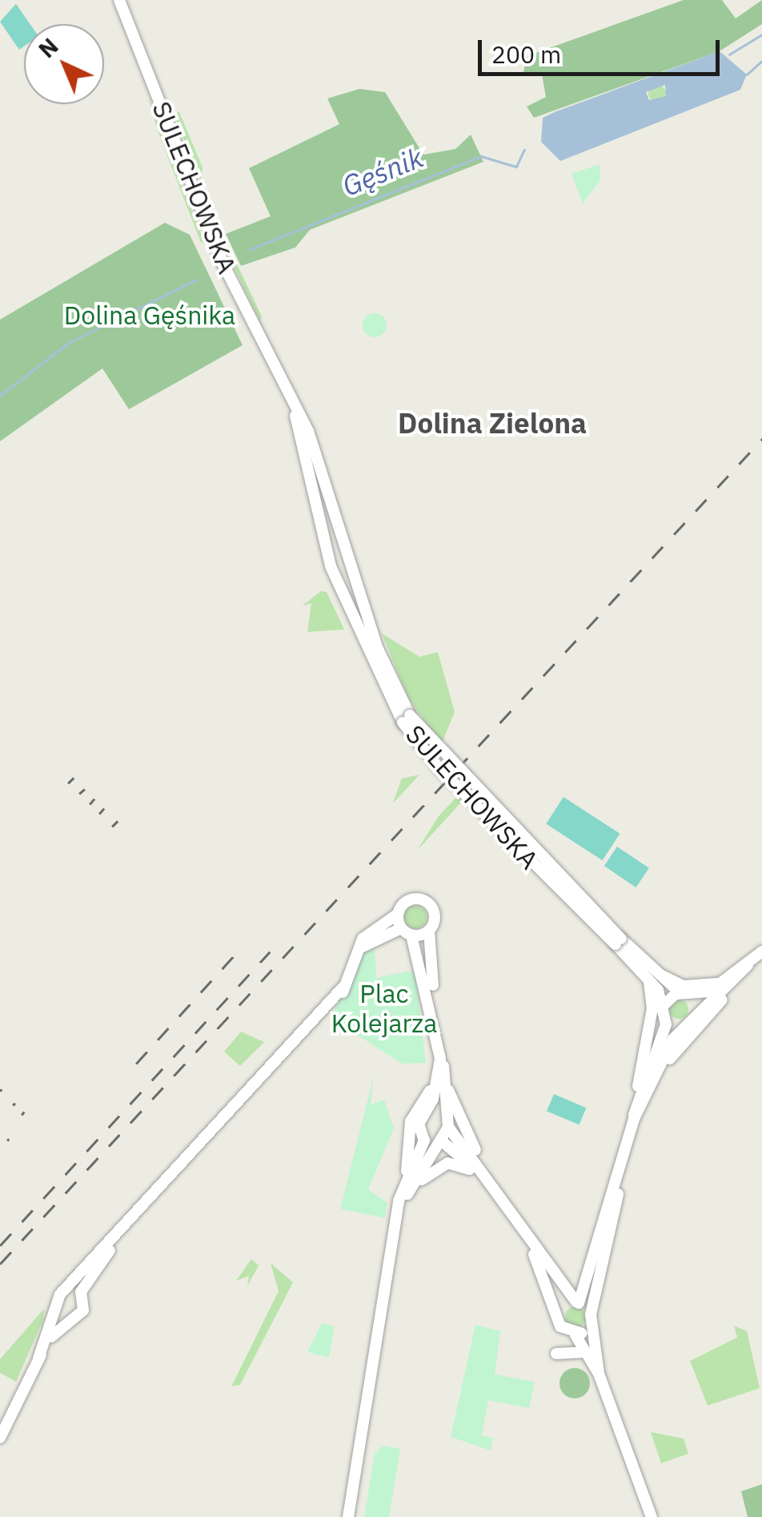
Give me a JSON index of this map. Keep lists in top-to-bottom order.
{
  "streets": {
    "street": ["SULECHOWSKA"]
  },
  "districts": ["Dolina Zielona"],
  "water": ["Gęśnik"],
  "parks": ["Dolina Gęśnika", "Plac Kolejarza"],
  "scale_bar": "200 m",
  "north": "top left"
}
